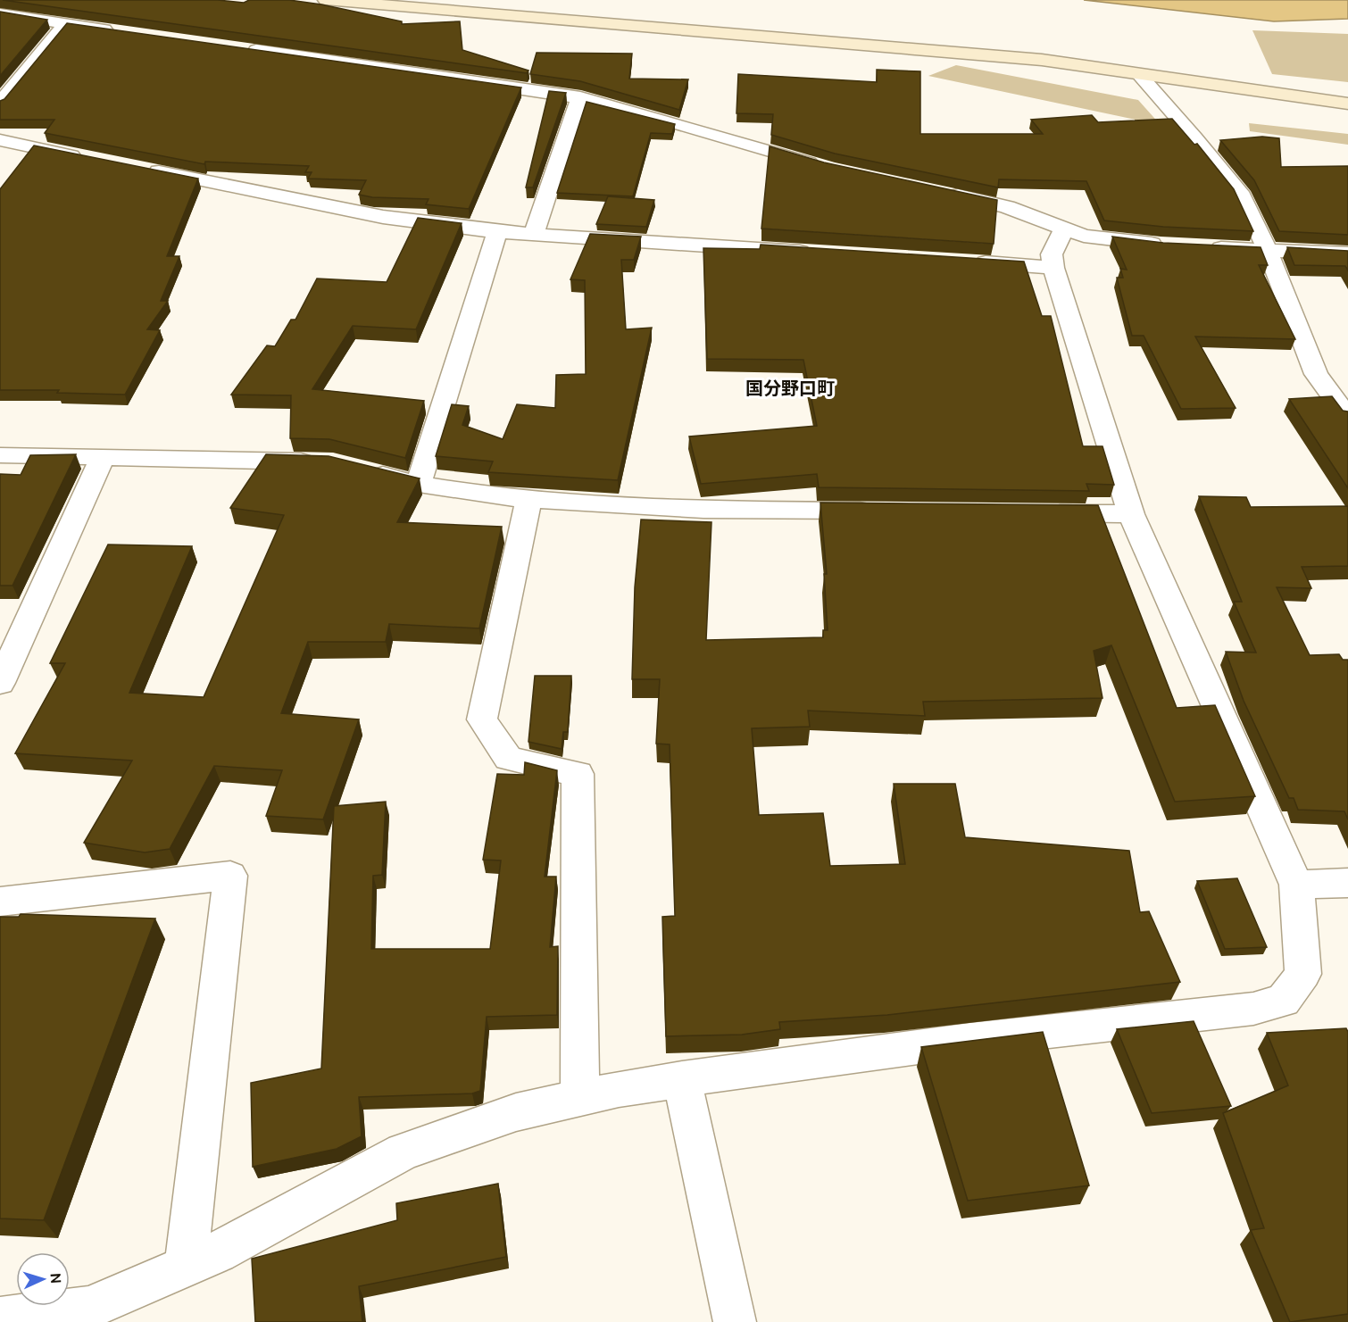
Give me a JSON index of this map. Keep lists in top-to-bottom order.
{
  "districts": ["国分野口町"],
  "north": "right"
}
